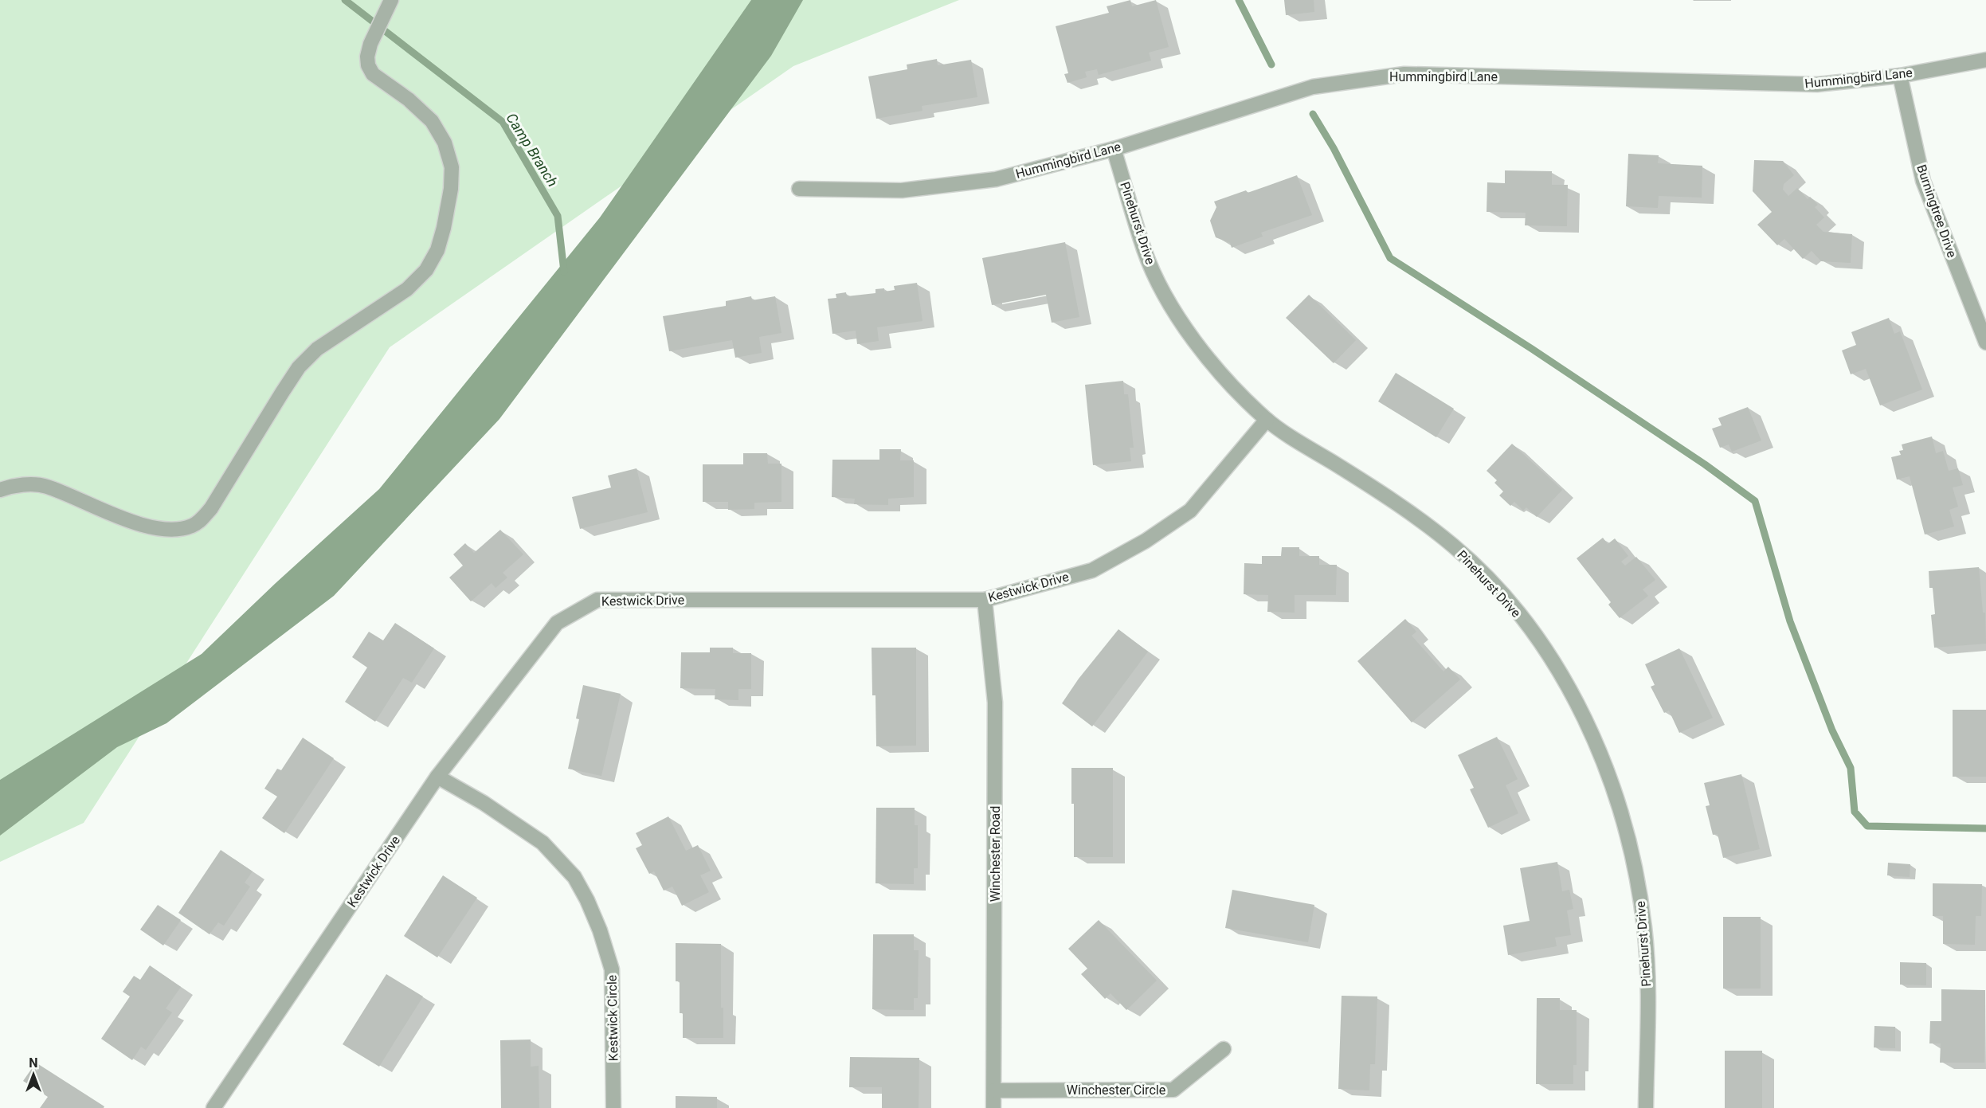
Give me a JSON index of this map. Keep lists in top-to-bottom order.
{
  "streets": {
    "street": [
      "Hummingbird Lane",
      "Burningtree Drive",
      "Pinehurst Drive",
      "Kestwick Drive",
      "Winchester Road",
      "Kestwick Circle",
      "Winchester Circle"
    ]
  },
  "crossings": [
    ["Hummingbird Lane", "Burningtree Drive"],
    ["Hummingbird Lane", "Pinehurst Drive"],
    ["Pinehurst Drive", "Kestwick Drive"],
    ["Kestwick Drive", "Winchester Road"],
    ["Kestwick Drive", "Kestwick Circle"],
    ["Winchester Road", "Winchester Circle"]
  ],
  "water": ["Camp Branch"],
  "north": "top"
}
